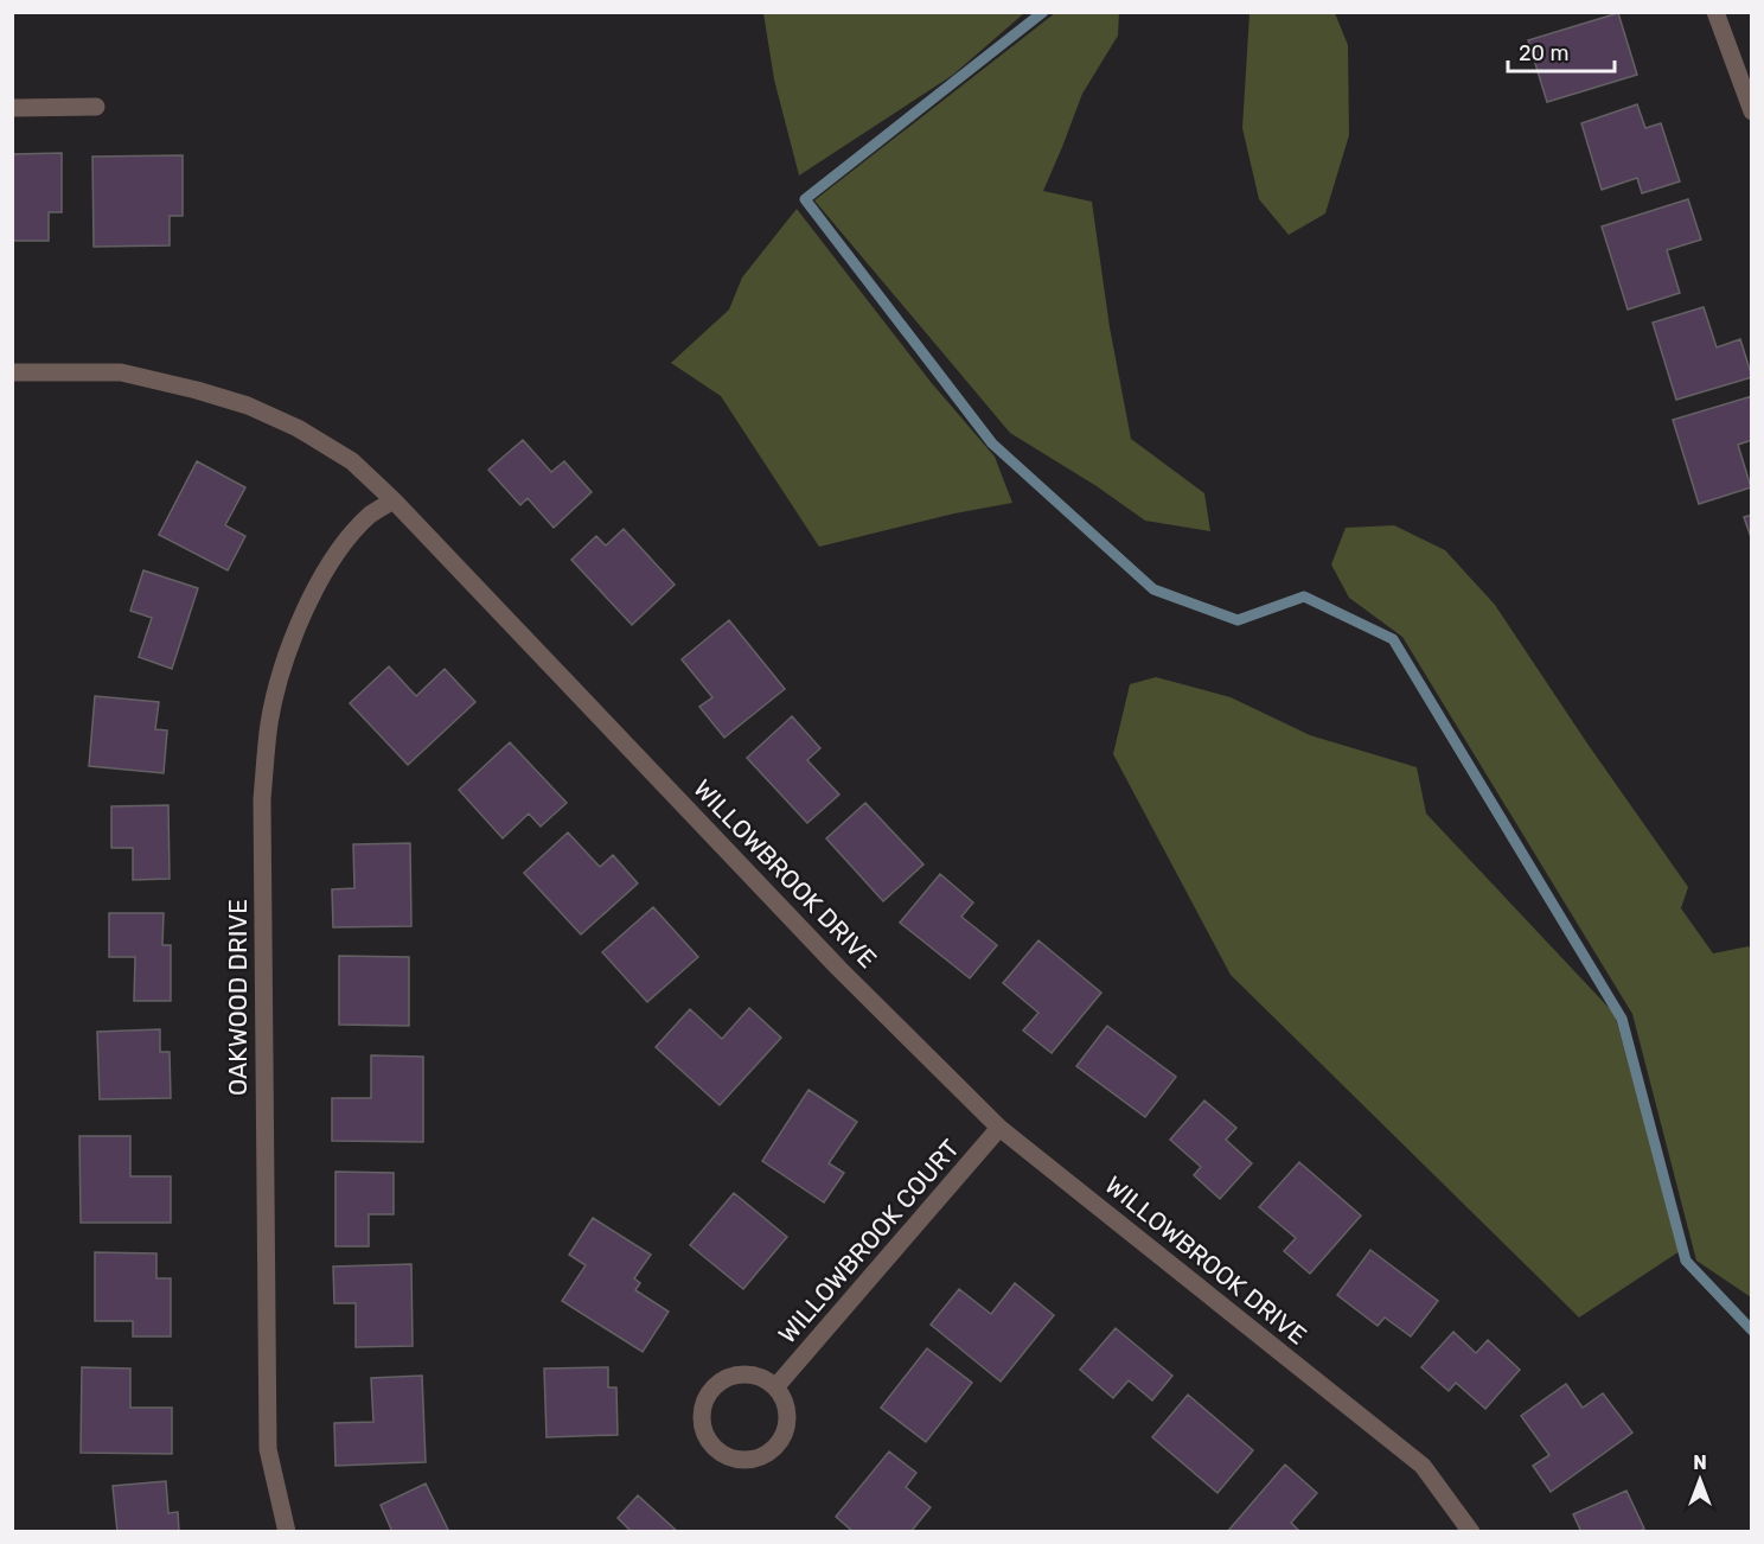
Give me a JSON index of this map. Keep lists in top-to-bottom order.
{
  "streets": {
    "street": ["WILLOWBROOK DRIVE", "OAKWOOD DRIVE", "WILLOWBROOK COURT"]
  },
  "crossings": [
    ["WILLOWBROOK DRIVE", "OAKWOOD DRIVE"],
    ["WILLOWBROOK DRIVE", "WILLOWBROOK COURT"]
  ],
  "scale_bar": "20 m",
  "north": "top"
}
